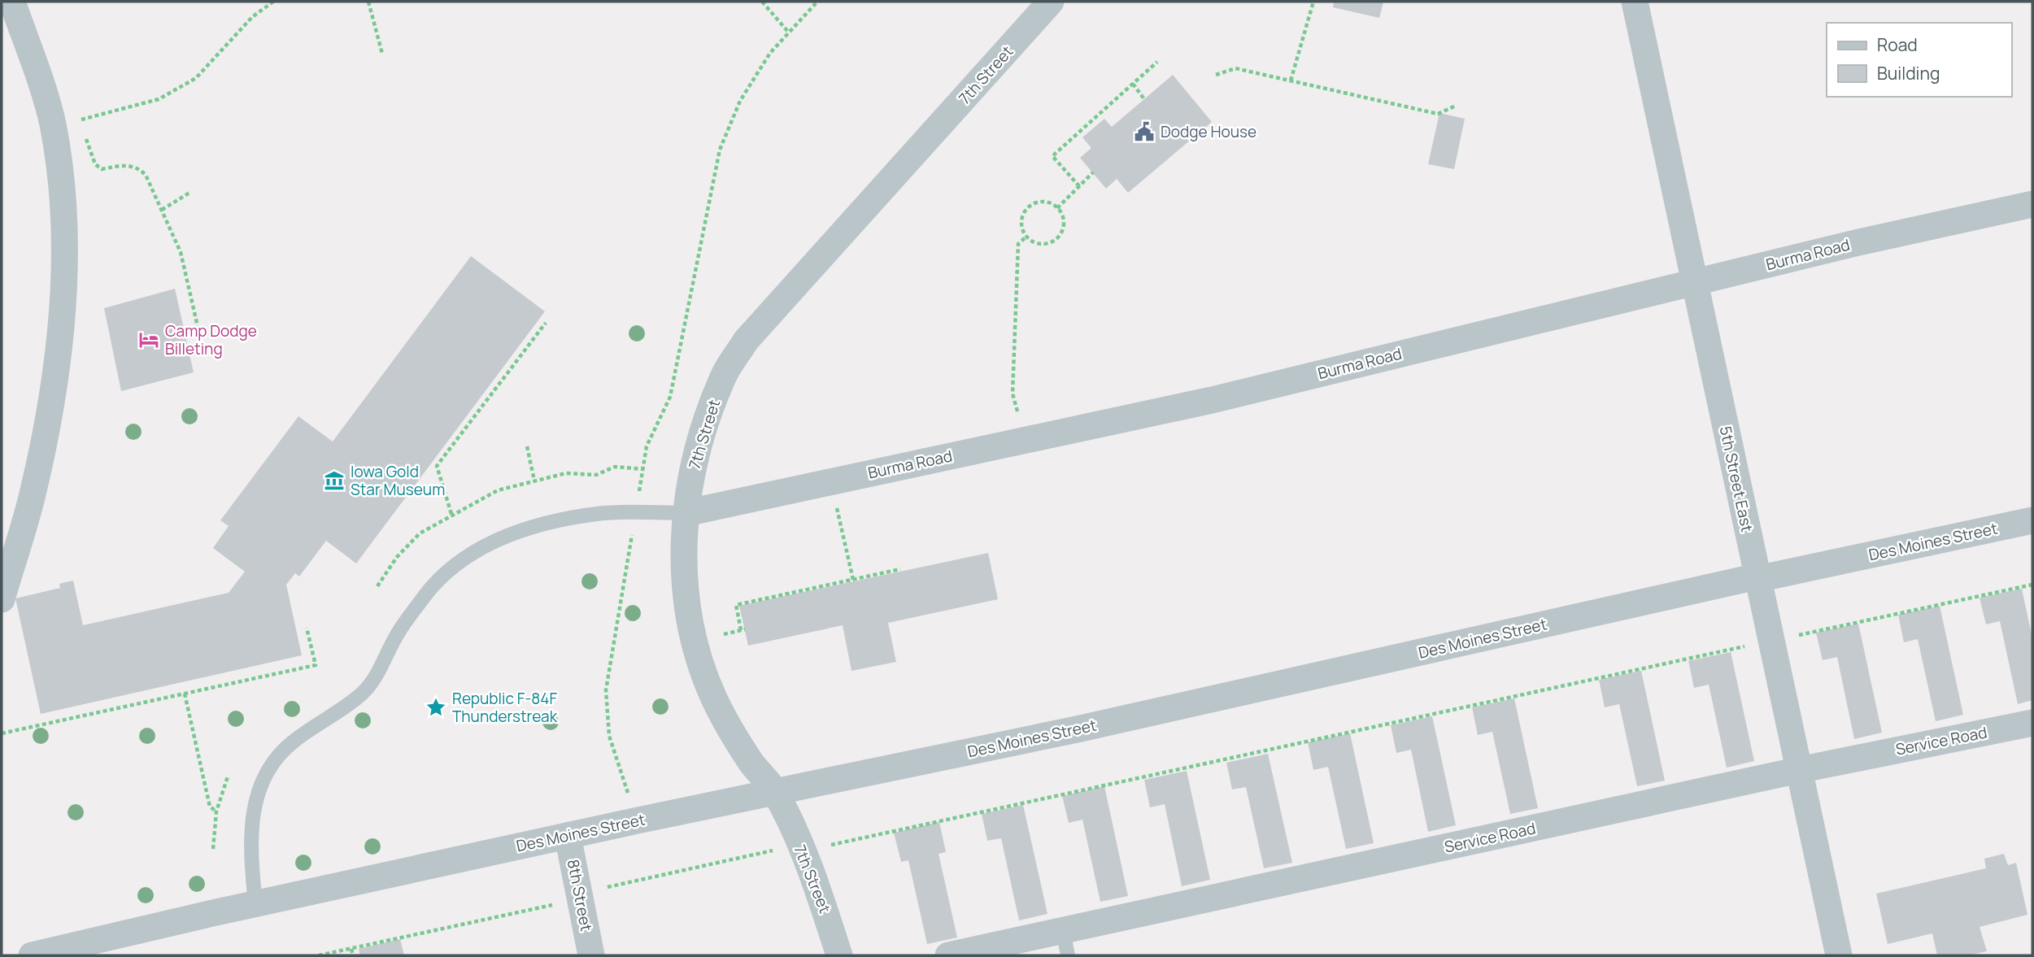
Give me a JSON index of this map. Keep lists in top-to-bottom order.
{
  "streets": {
    "street": [
      "7th Street",
      "Burma Road",
      "5th Street East",
      "Des Moines Street",
      "Service Road",
      "8th Street"
    ]
  },
  "crossings": [
    ["7th Street", "Burma Road"],
    ["7th Street", "Des Moines Street"],
    ["Burma Road", "5th Street East"],
    ["5th Street East", "Des Moines Street"],
    ["5th Street East", "Service Road"],
    ["Des Moines Street", "8th Street"]
  ],
  "places": {
    "public building": ["Dodge House"],
    "hotel": ["Camp Dodge Billeting"],
    "museum": ["Iowa Gold Star Museum"],
    "place": ["Republic F-84F Thunderstreak"]
  },
  "legend": ["Road", "Building"]
}
